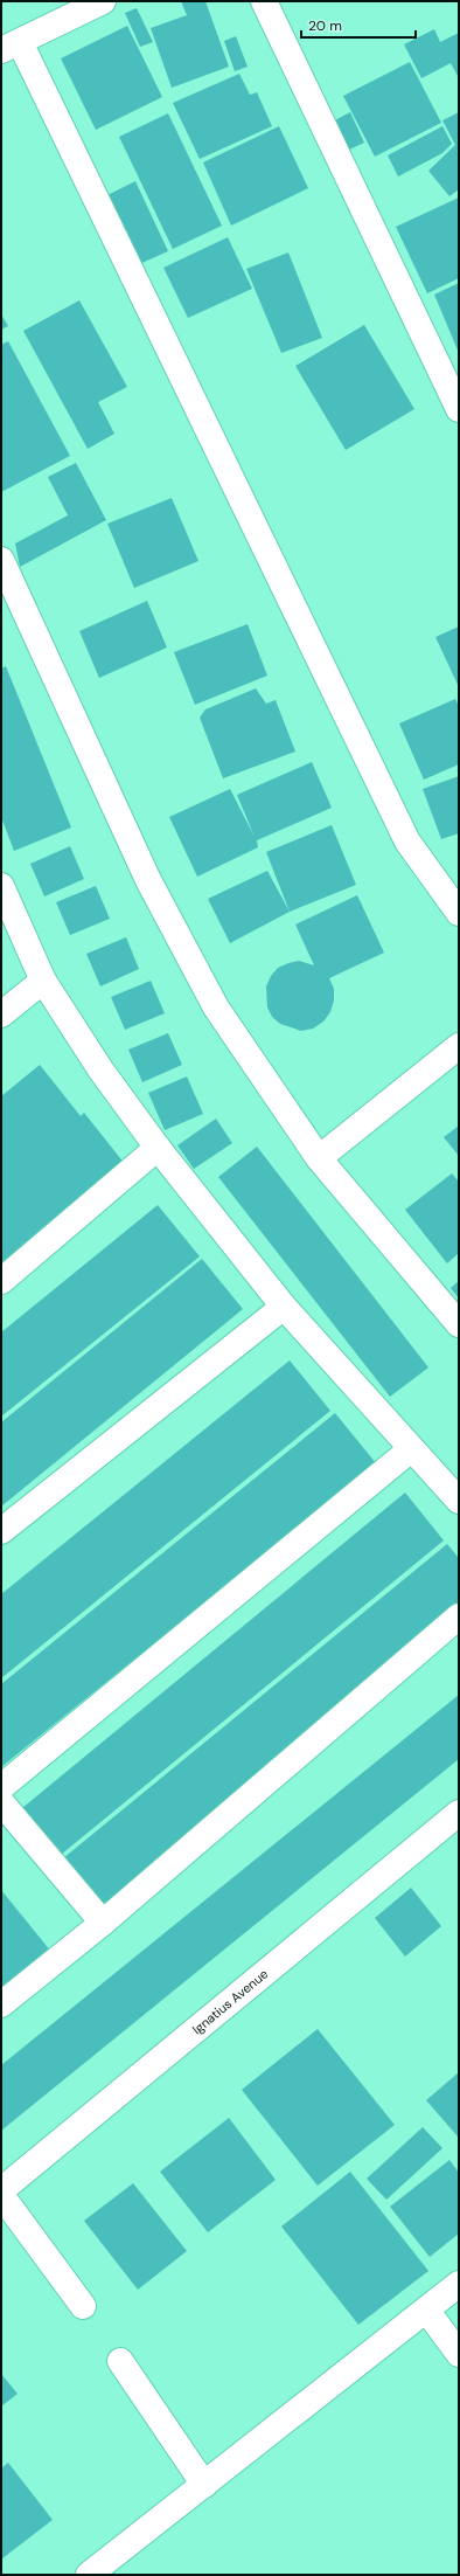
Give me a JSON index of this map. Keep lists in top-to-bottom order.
{
  "streets": {
    "street": ["Ignatius Avenue"]
  },
  "scale_bar": "20 m"
}
